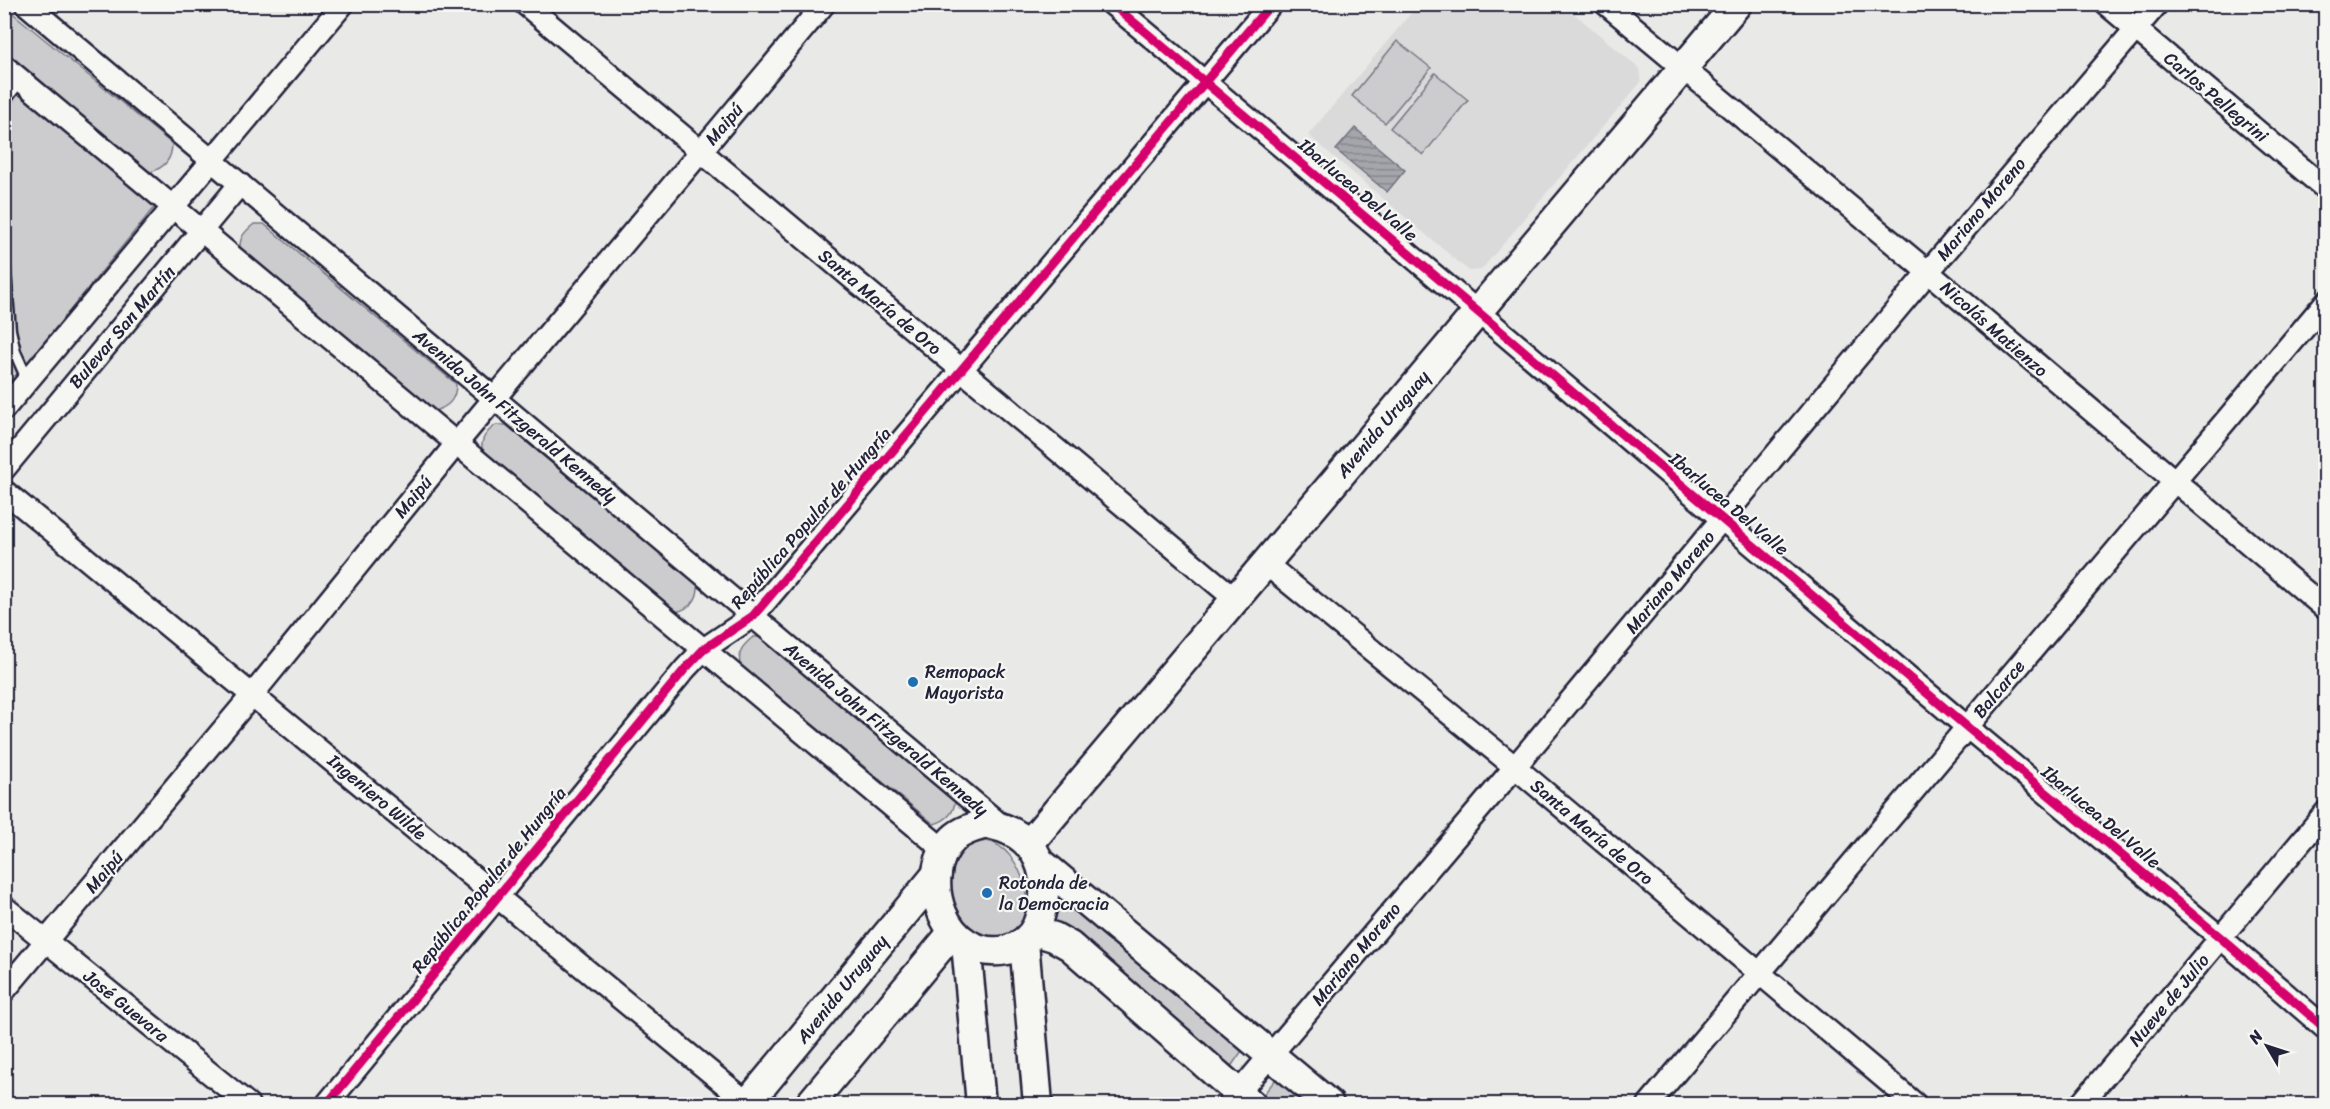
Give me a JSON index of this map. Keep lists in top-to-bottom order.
{
  "streets": {
    "street": [
      "Carlos Pellegrini",
      "Maipú",
      "Ibarlucea Del Valle",
      "Mariano Moreno",
      "Santa María de Oro",
      "Bulevar San Martín",
      "Nicolás Matienzo",
      "Avenida John Fitzgerald Kennedy",
      "Avenida Uruguay",
      "República Popular de Hungría",
      "Balcarce",
      "Ingeniero Wilde",
      "Nueve de Julio",
      "José Guevara"
    ]
  },
  "crossings": [
    ["Carlos Pellegrini", "Mariano Moreno"],
    ["Maipú", "Santa María de Oro"],
    ["Maipú", "Avenida John Fitzgerald Kennedy"],
    ["Maipú", "Ingeniero Wilde"],
    ["Maipú", "José Guevara"],
    ["Ibarlucea Del Valle", "Mariano Moreno"],
    ["Ibarlucea Del Valle", "Avenida Uruguay"],
    ["Ibarlucea Del Valle", "República Popular de Hungría"],
    ["Ibarlucea Del Valle", "Balcarce"],
    ["Ibarlucea Del Valle", "Nueve de Julio"],
    ["Mariano Moreno", "Santa María de Oro"],
    ["Mariano Moreno", "Nicolás Matienzo"],
    ["Santa María de Oro", "Avenida Uruguay"],
    ["Santa María de Oro", "República Popular de Hungría"],
    ["Santa María de Oro", "Balcarce"],
    ["Bulevar San Martín", "Avenida John Fitzgerald Kennedy"],
    ["Nicolás Matienzo", "Avenida Uruguay"],
    ["Nicolás Matienzo", "Balcarce"],
    ["Avenida John Fitzgerald Kennedy", "Avenida Uruguay"],
    ["Avenida John Fitzgerald Kennedy", "República Popular de Hungría"],
    ["Avenida Uruguay", "Ingeniero Wilde"],
    ["República Popular de Hungría", "Ingeniero Wilde"]
  ],
  "places": ["Remopack Mayorista", "Rotonda de la Democracia"],
  "north": "top left"
}
